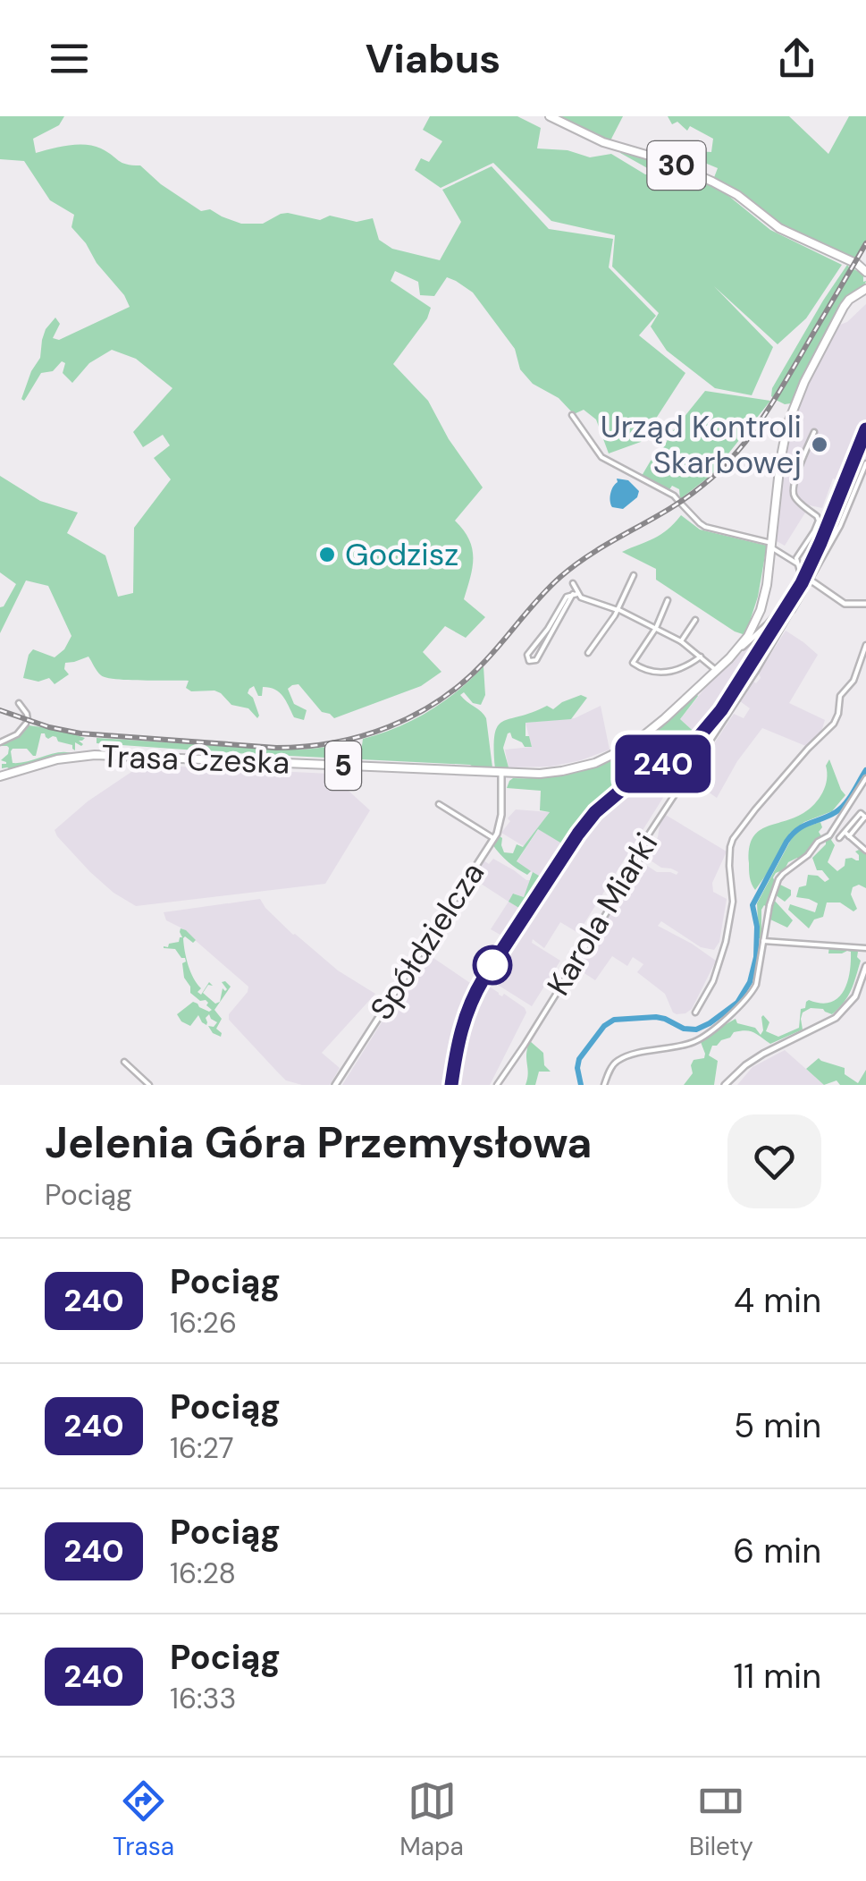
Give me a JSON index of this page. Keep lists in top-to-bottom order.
{
  "streets": {
    "main road": ["30", "Trasa Czeska", "5"],
    "street": ["Karola Miarki", "Spółdzielcza"]
  },
  "crossings": [
    ["Trasa Czeska", "5"],
    ["Trasa Czeska", "Spółdzielcza"],
    ["5", "Spółdzielcza"]
  ],
  "places": ["Urząd Kontroli Skarbowej", "Godzisz"],
  "page": {
    "header": "Viabus",
    "on_map": "240",
    "heading": ["Jelenia Góra Przemysłowa", "Pociąg"],
    "list": [
      {
        "mark": "240",
        "name": "Pociąg",
        "note": "16:26",
        "value": "4 min"
      },
      {
        "mark": "240",
        "name": "Pociąg",
        "note": "16:27",
        "value": "5 min"
      },
      {
        "mark": "240",
        "name": "Pociąg",
        "note": "16:28",
        "value": "6 min"
      },
      {
        "mark": "240",
        "name": "Pociąg",
        "note": "16:33",
        "value": "11 min"
      }
    ],
    "tabs": ["Trasa", "Mapa", "Bilety"]
  }
}
